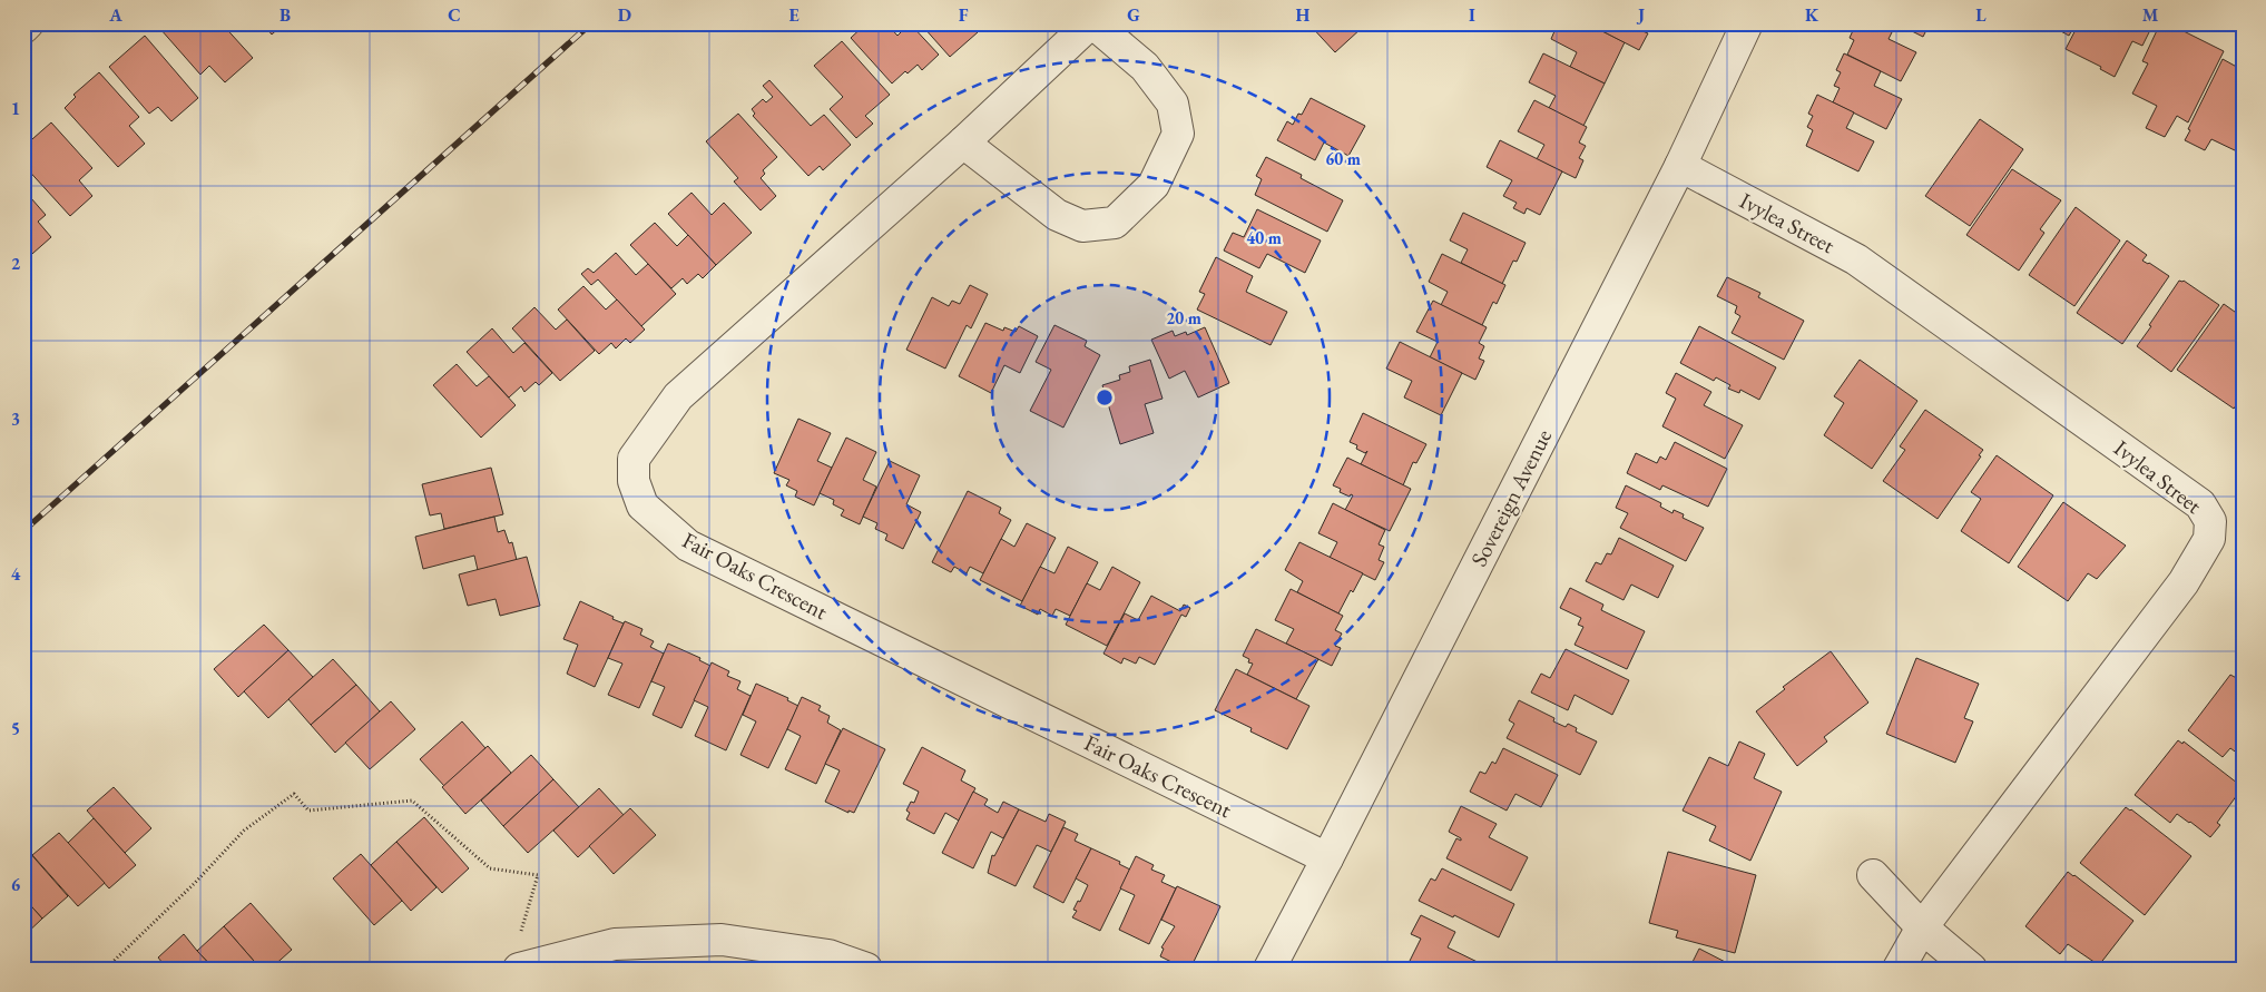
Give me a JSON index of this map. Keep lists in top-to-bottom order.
{
  "streets": {
    "street": ["Ivylea Street", "Sovereign Avenue", "Fair Oaks Crescent"]
  },
  "crossings": [
    ["Ivylea Street", "Sovereign Avenue"],
    ["Sovereign Avenue", "Fair Oaks Crescent"]
  ],
  "grid": {
    "columns": [
      "A",
      "B",
      "C",
      "D",
      "E",
      "F",
      "G",
      "H",
      "I",
      "J",
      "K",
      "L",
      "M"
    ],
    "rows": [
      "1",
      "2",
      "3",
      "4",
      "5",
      "6"
    ]
  },
  "rings": ["60 m", "40 m", "20 m"]
}
